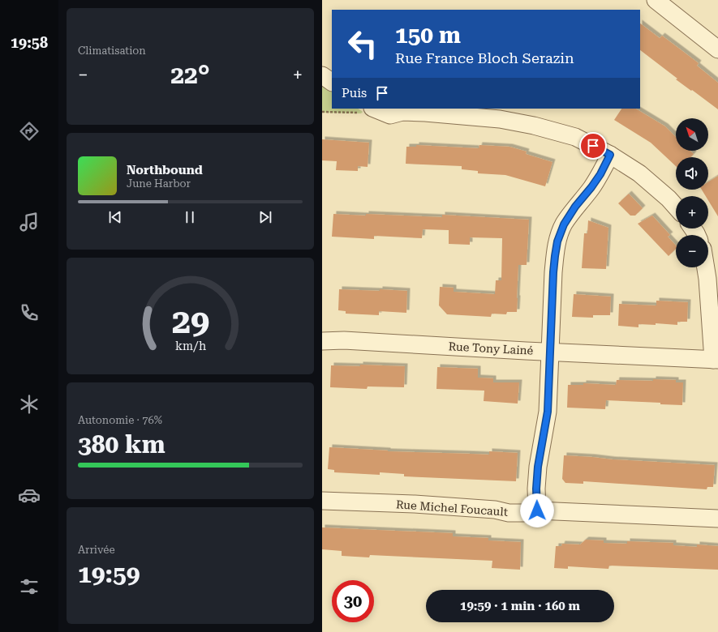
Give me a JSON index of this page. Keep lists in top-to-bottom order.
{
  "streets": {
    "street": ["Rue Tony Lainé", "Rue Michel Foucault"]
  },
  "north": "top left",
  "page": {
    "tabs": "19:58",
    "tile": [
      "Climatisation",
      ["Autonomie · 76%", "380 km"],
      ["Arrivée", "19:59"]
    ],
    "turn": ["150 m", "Rue France Bloch Serazin"],
    "heat": ["−", "22°", "+"],
    "then": "Puis",
    "map_buttons": ["+", "−"],
    "song": ["Northbound", "June Harbor"],
    "limit": "30",
    "trip": "19:59 · 1 min · 160 m",
    "gauge": ["29", "km/h"]
  }
}
